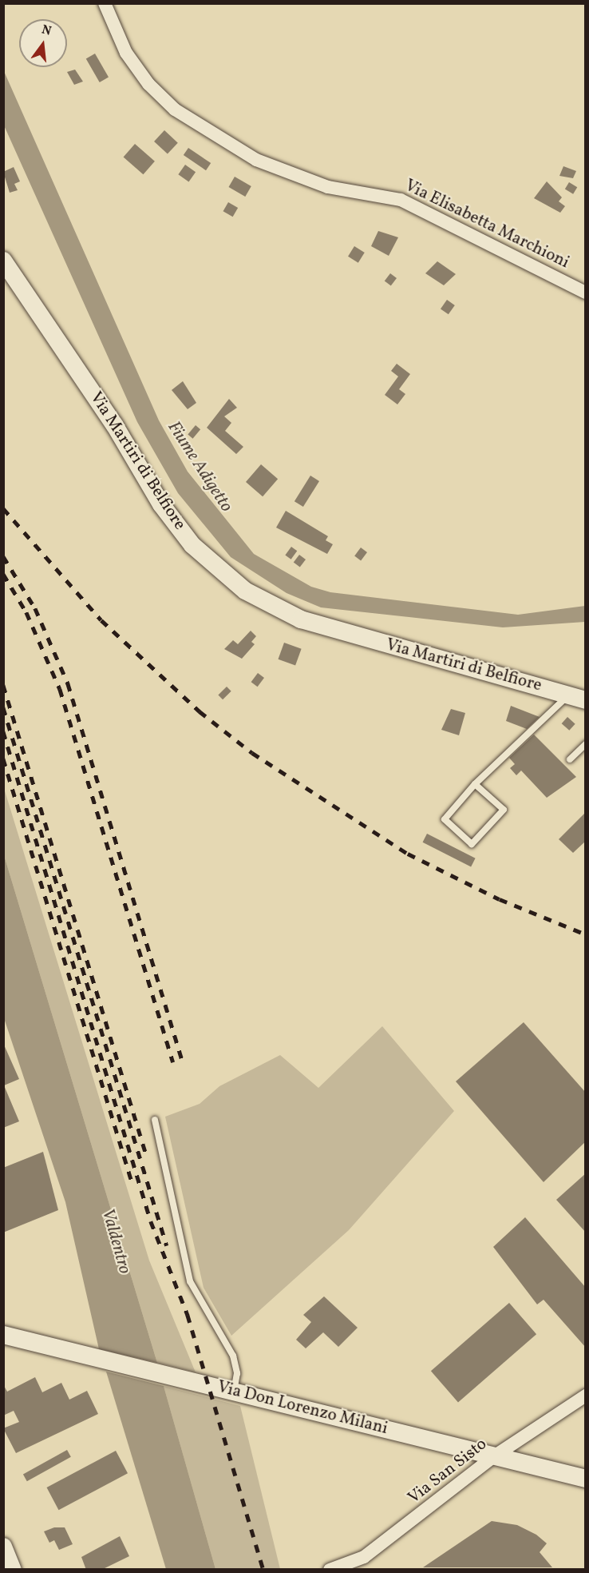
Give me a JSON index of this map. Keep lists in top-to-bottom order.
{
  "streets": {
    "street": [
      "Via Elisabetta Marchioni",
      "Via Martiri di Belfiore",
      "Via Don Lorenzo Milani",
      "Via San Sisto"
    ]
  },
  "crossings": [
    ["Via Don Lorenzo Milani", "Via San Sisto"]
  ],
  "water": ["Fiume Adigetto", "Valdentro"],
  "north": "top"
}
